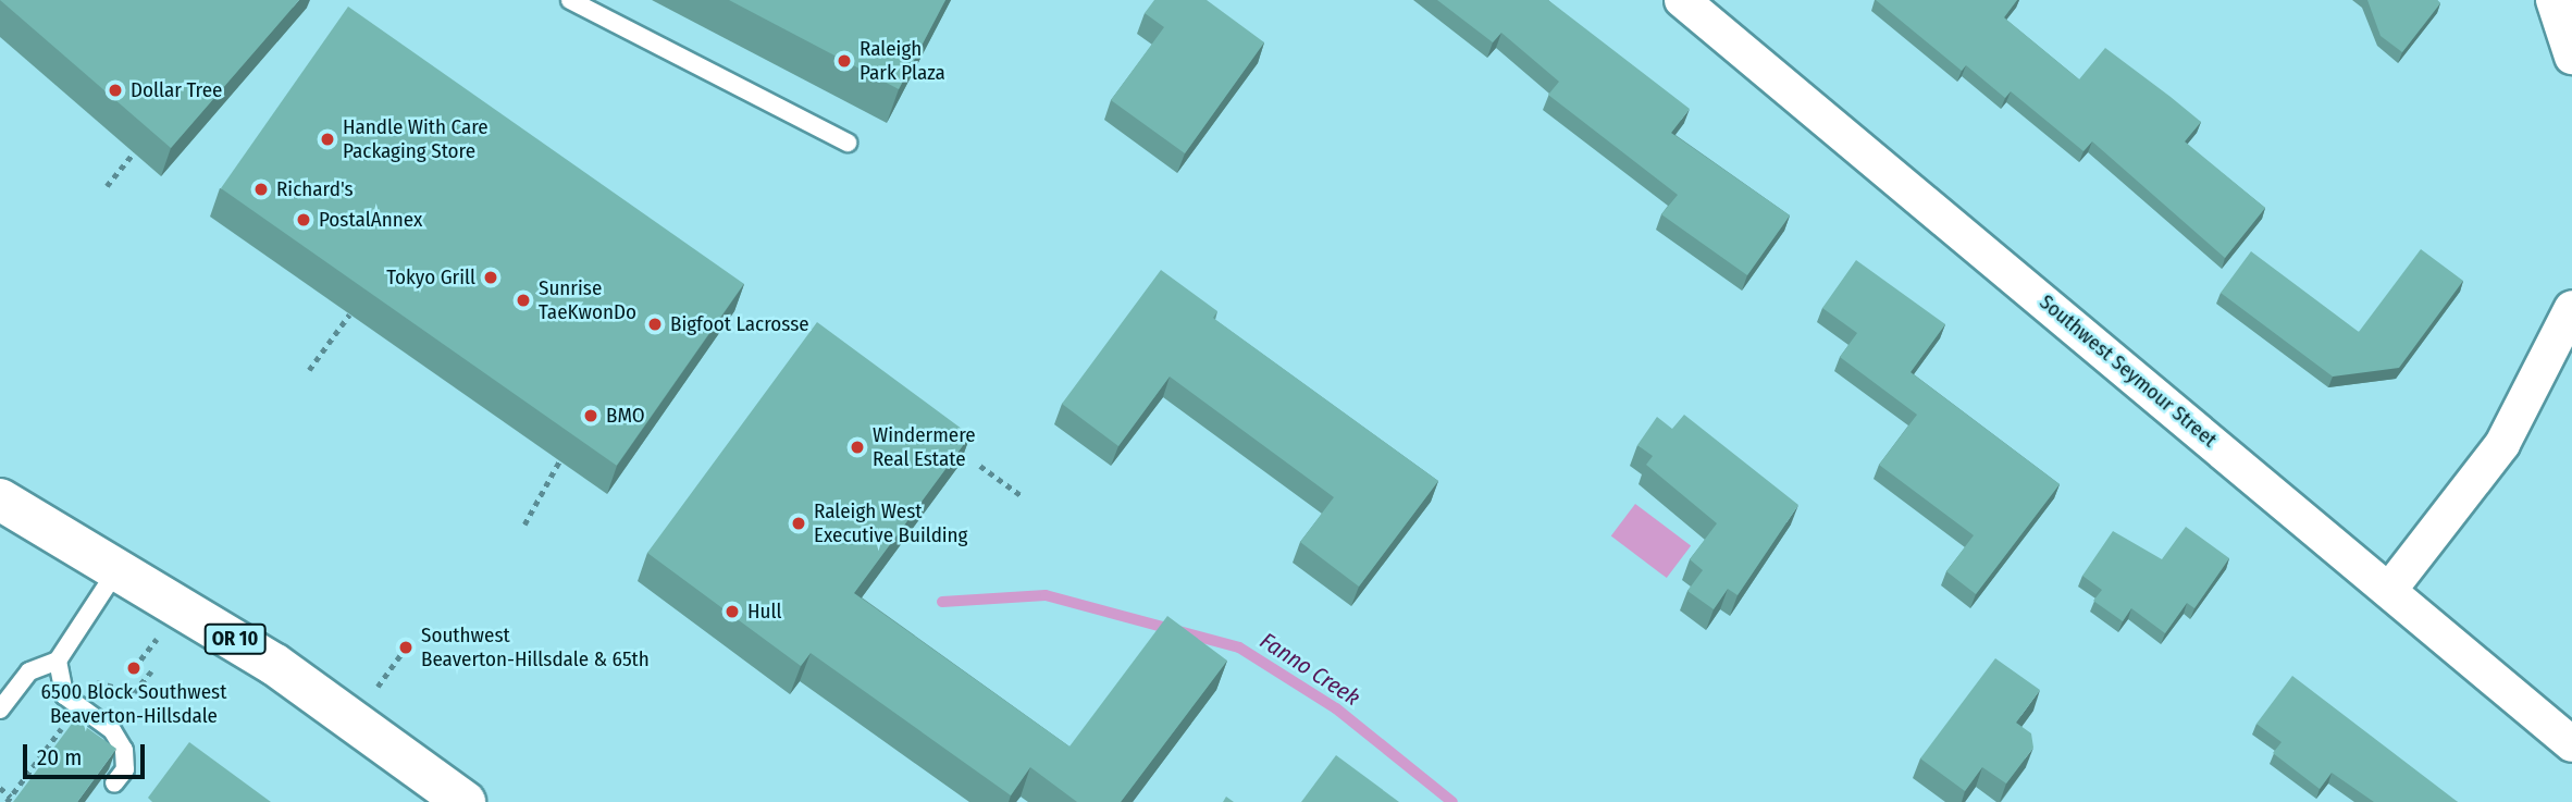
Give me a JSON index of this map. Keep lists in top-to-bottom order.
{
  "streets": {
    "main road": ["OR 10"],
    "street": ["Southwest Seymour Street"]
  },
  "water": ["Fanno Creek"],
  "places": [
    "Raleigh Park Plaza",
    "Dollar Tree",
    "Handle With Care Packaging Store",
    "Richard's",
    "PostalAnnex",
    "Tokyo Grill",
    "Sunrise TaeKwonDo",
    "Bigfoot Lacrosse",
    "BMO",
    "Windermere Real Estate",
    "Raleigh West Executive Building",
    "Hull",
    "Southwest Beaverton-Hillsdale & 65th",
    "6500 Block Southwest Beaverton-Hillsdale"
  ],
  "scale_bar": "20 m"
}
